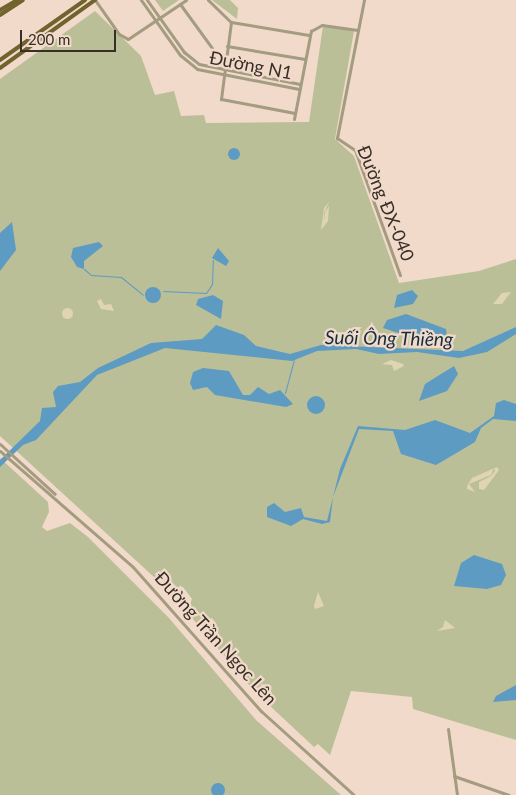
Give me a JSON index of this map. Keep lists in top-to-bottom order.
{
  "streets": {
    "street": ["Đường N1", "Đường ĐX-040", "Đường Trần Ngọc Lên"]
  },
  "water": ["Suối Ông Thiềng"],
  "scale_bar": "200 m"
}
